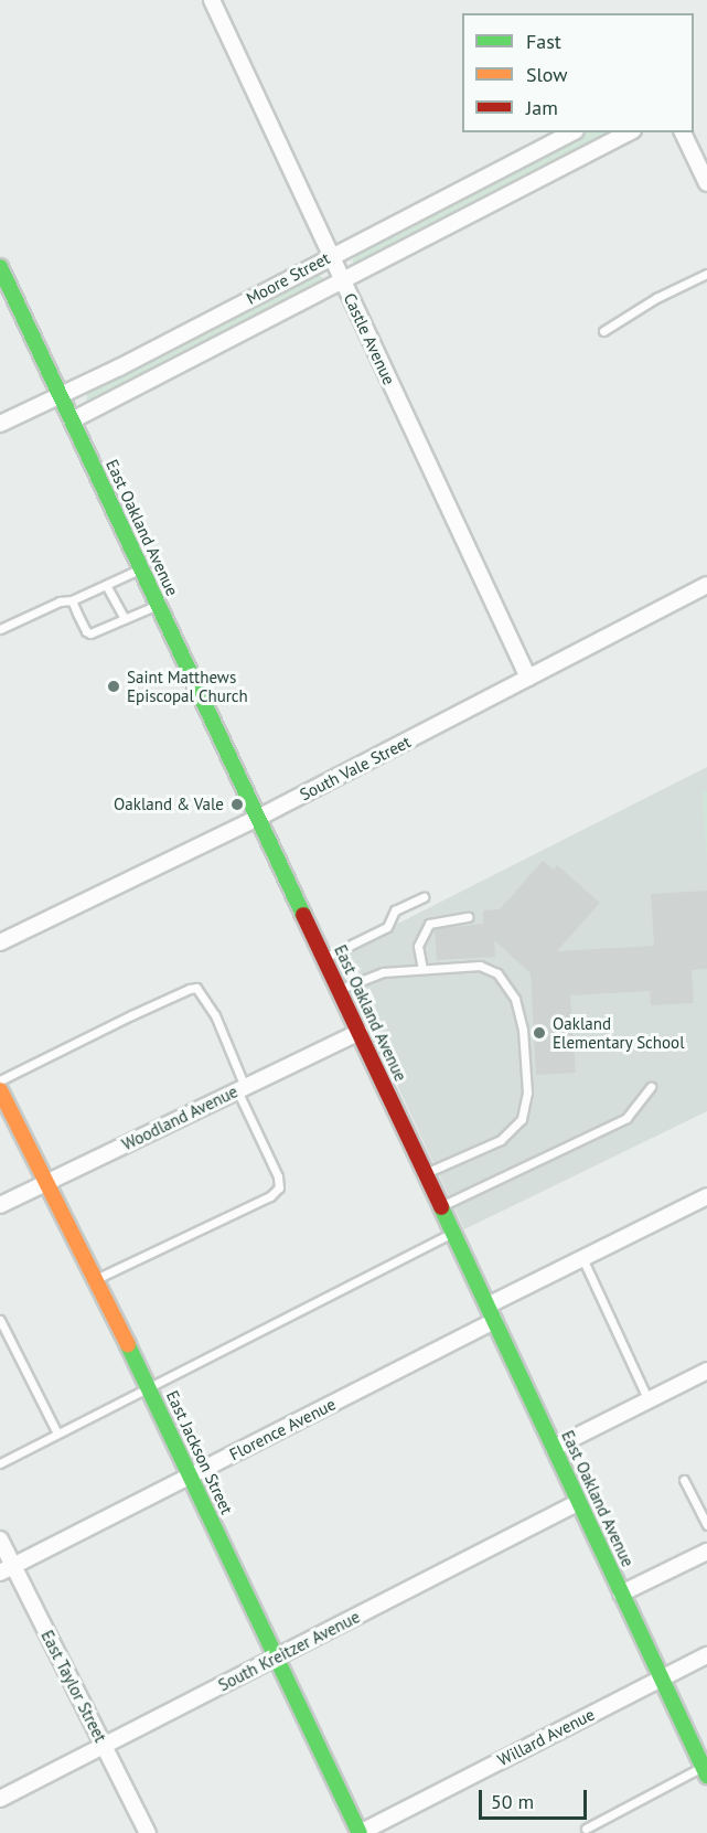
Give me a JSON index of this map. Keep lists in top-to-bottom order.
{
  "streets": {
    "main road": ["East Oakland Avenue", "East Jackson Street"],
    "street": [
      "Moore Street",
      "Castle Avenue",
      "South Vale Street",
      "Woodland Avenue",
      "Florence Avenue",
      "South Kreitzer Avenue",
      "East Taylor Street",
      "Willard Avenue"
    ]
  },
  "crossings": [
    ["Moore Street", "Castle Avenue"],
    ["Moore Street", "East Oakland Avenue"],
    ["Castle Avenue", "South Vale Street"],
    ["East Oakland Avenue", "South Vale Street"],
    ["East Oakland Avenue", "Woodland Avenue"],
    ["East Oakland Avenue", "Florence Avenue"],
    ["East Oakland Avenue", "South Kreitzer Avenue"],
    ["East Oakland Avenue", "Willard Avenue"],
    ["Woodland Avenue", "East Jackson Street"],
    ["Florence Avenue", "East Jackson Street"],
    ["Florence Avenue", "East Taylor Street"],
    ["East Jackson Street", "South Kreitzer Avenue"],
    ["East Jackson Street", "Willard Avenue"],
    ["South Kreitzer Avenue", "East Taylor Street"]
  ],
  "places": ["Saint Matthews Episcopal Church", "Oakland & Vale", "Oakland Elementary School"],
  "legend": ["Fast", "Slow", "Jam"],
  "scale_bar": "50 m"
}
